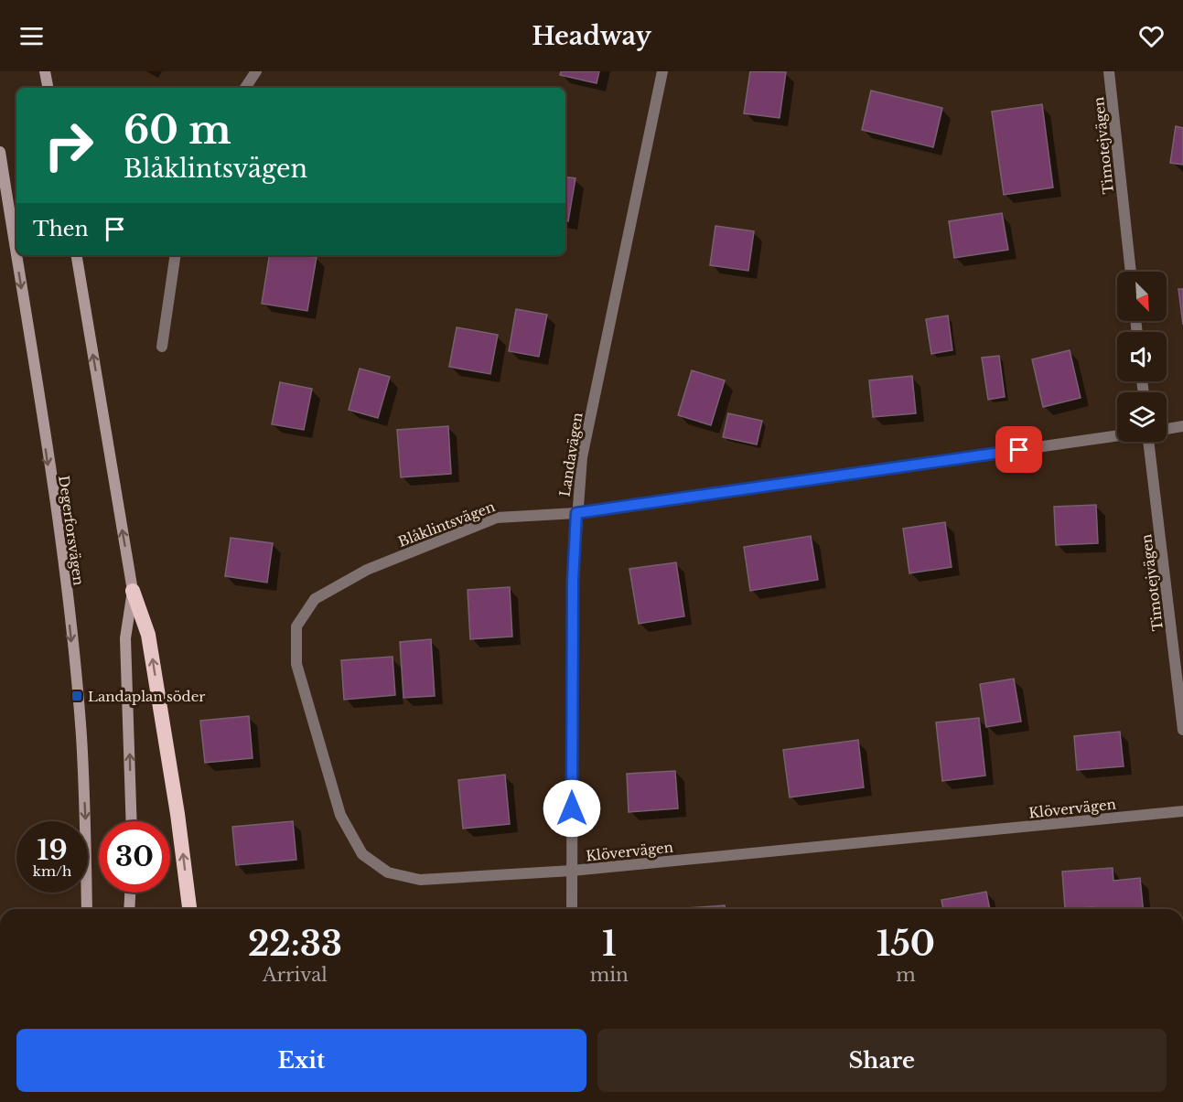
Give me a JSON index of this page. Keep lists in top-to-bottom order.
{
  "streets": {
    "main road": ["Degerforsvägen"],
    "street": [
      "Timotejvägen",
      "Landavägen",
      "Blåklintsvägen",
      "Klövervägen"
    ]
  },
  "crossings": [
    ["Landavägen", "Blåklintsvägen"],
    ["Landavägen", "Klövervägen"],
    ["Blåklintsvägen", "Klövervägen"]
  ],
  "places": {
    "transit": ["Landaplan söder"]
  },
  "north": "bottom right",
  "page": {
    "header": "Headway",
    "turn": ["60 m", "Blåklintsvägen"],
    "then": "Then",
    "speed": "19 km/h",
    "limit": "30",
    "eta": [
      "22:33",
      "Arrival",
      "1",
      "min",
      "150",
      "m"
    ],
    "buttons": ["Exit", "Share"]
  }
}
